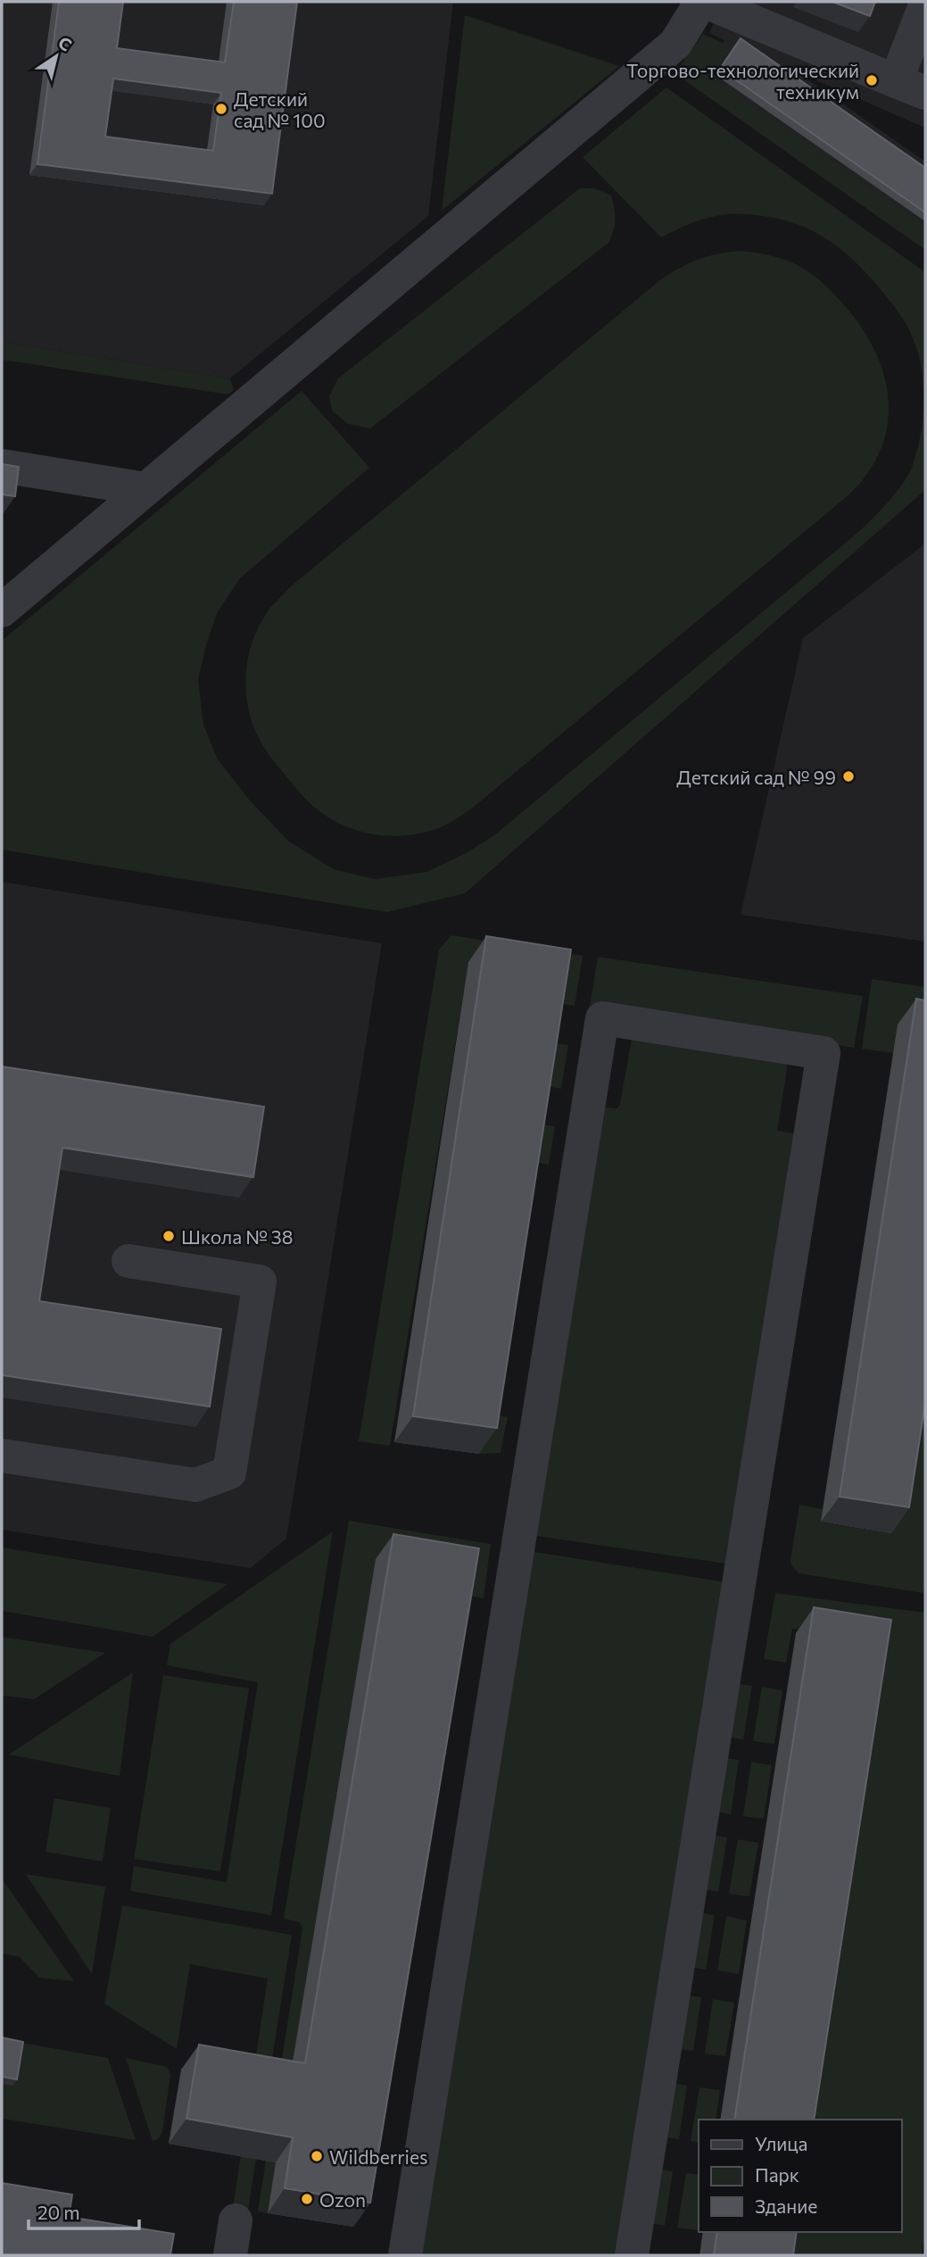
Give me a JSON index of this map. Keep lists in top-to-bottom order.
{
  "places": [
    "Торгово-технологический техникум",
    "Детский сад № 100",
    "Детский сад № 99",
    "Школа № 38",
    "Wildberries",
    "Ozon"
  ],
  "legend": ["Улица", "Парк", "Здание"],
  "scale_bar": "20 m",
  "north": "top right"
}
